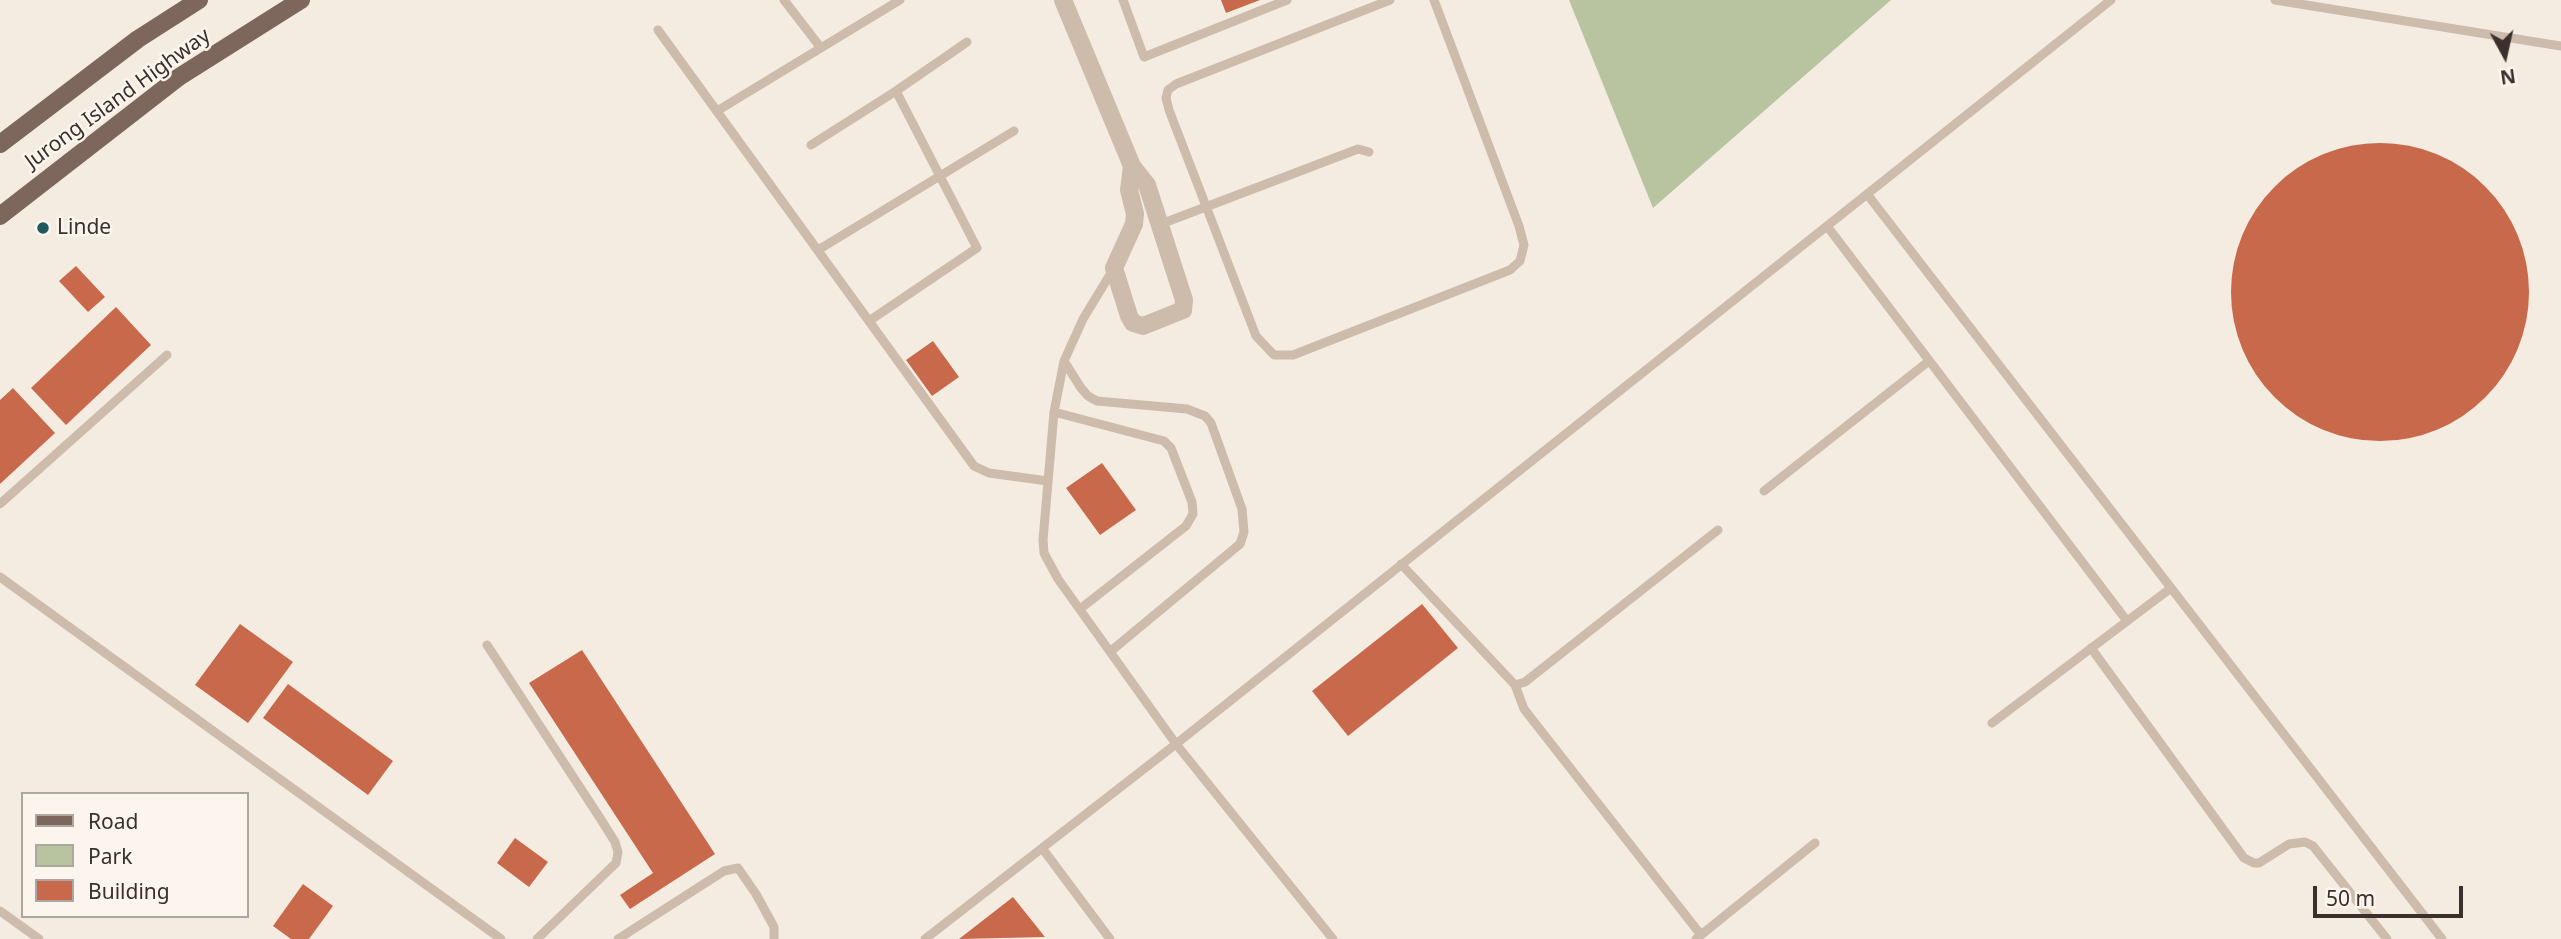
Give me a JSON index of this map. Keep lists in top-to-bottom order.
{
  "streets": {
    "main road": ["Jurong Island Highway"]
  },
  "places": ["Linde"],
  "legend": ["Road", "Park", "Building"],
  "scale_bar": "50 m",
  "north": "bottom"
}
